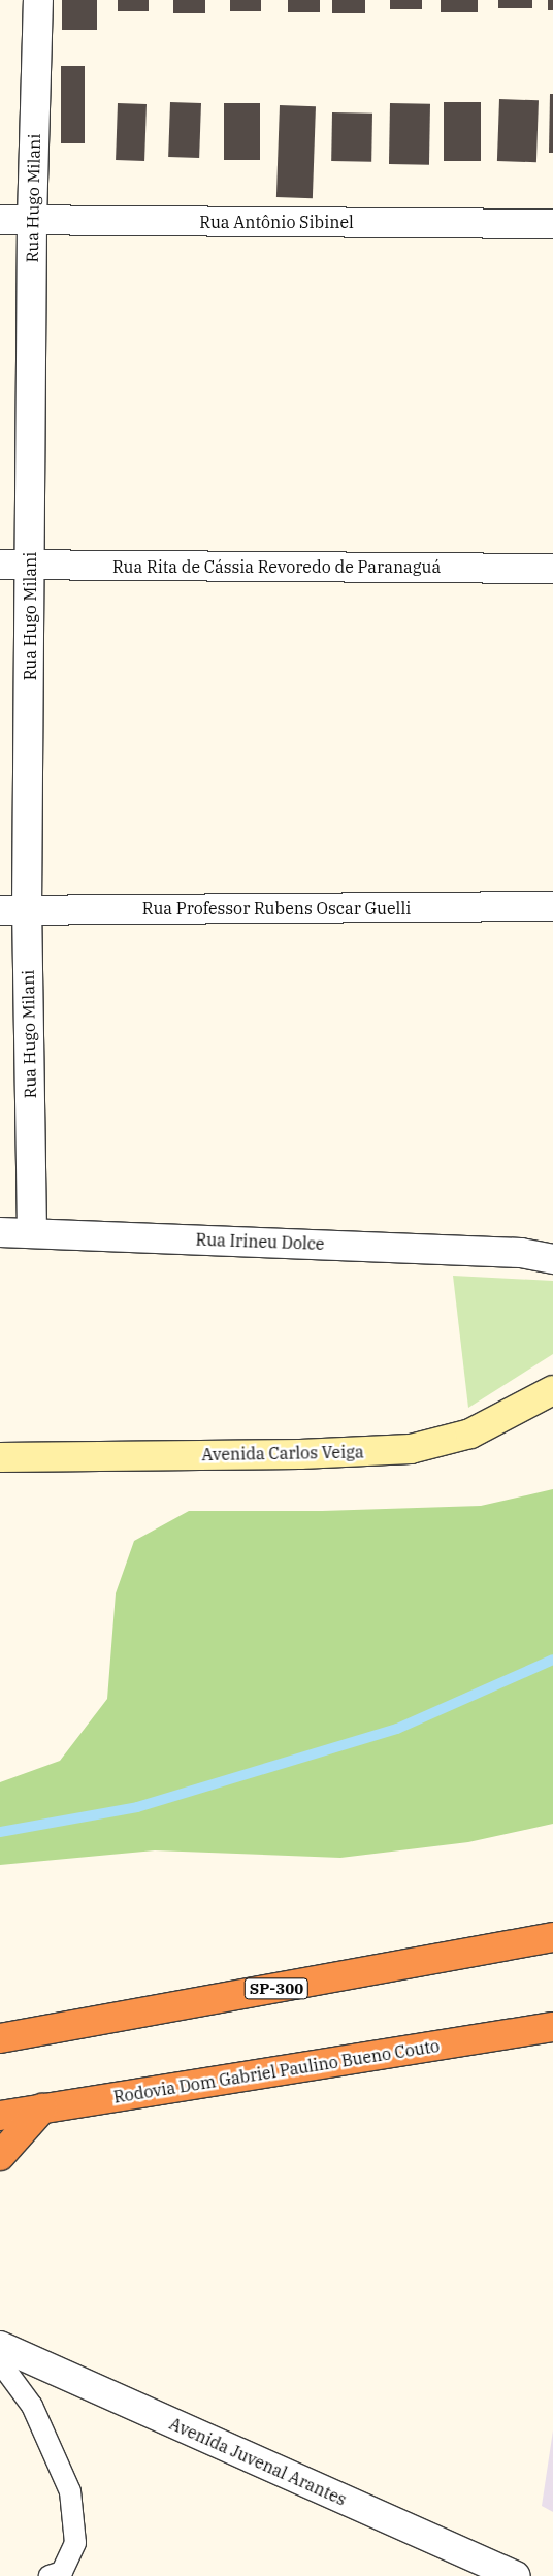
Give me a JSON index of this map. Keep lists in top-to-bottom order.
{
  "streets": {
    "highway": ["SP-300", "Rodovia Dom Gabriel Paulino Bueno Couto"],
    "main road": ["Avenida Carlos Veiga"],
    "street": [
      "Rua Hugo Milani",
      "Rua Antônio Sibinel",
      "Rua Rita de Cássia Revoredo de Paranaguá",
      "Rua Professor Rubens Oscar Guelli",
      "Rua Irineu Dolce",
      "Avenida Juvenal Arantes"
    ]
  },
  "crossings": [
    ["Rua Hugo Milani", "Rua Antônio Sibinel"],
    ["Rua Hugo Milani", "Rua Rita de Cássia Revoredo de Paranaguá"],
    ["Rua Hugo Milani", "Rua Professor Rubens Oscar Guelli"],
    ["Rua Hugo Milani", "Rua Irineu Dolce"]
  ]
}
